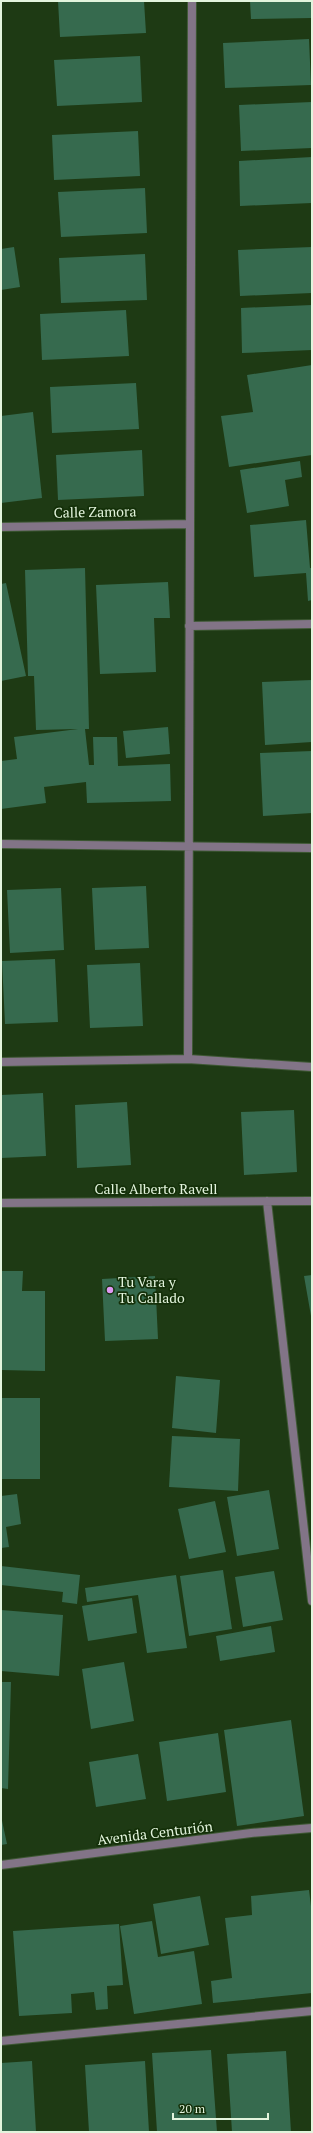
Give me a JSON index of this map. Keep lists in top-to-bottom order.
{
  "streets": {
    "street": ["Calle Zamora", "Calle Alberto Ravell", "Avenida Centurión"]
  },
  "places": ["Tu Vara y Tu Callado"],
  "scale_bar": "20 m"
}
